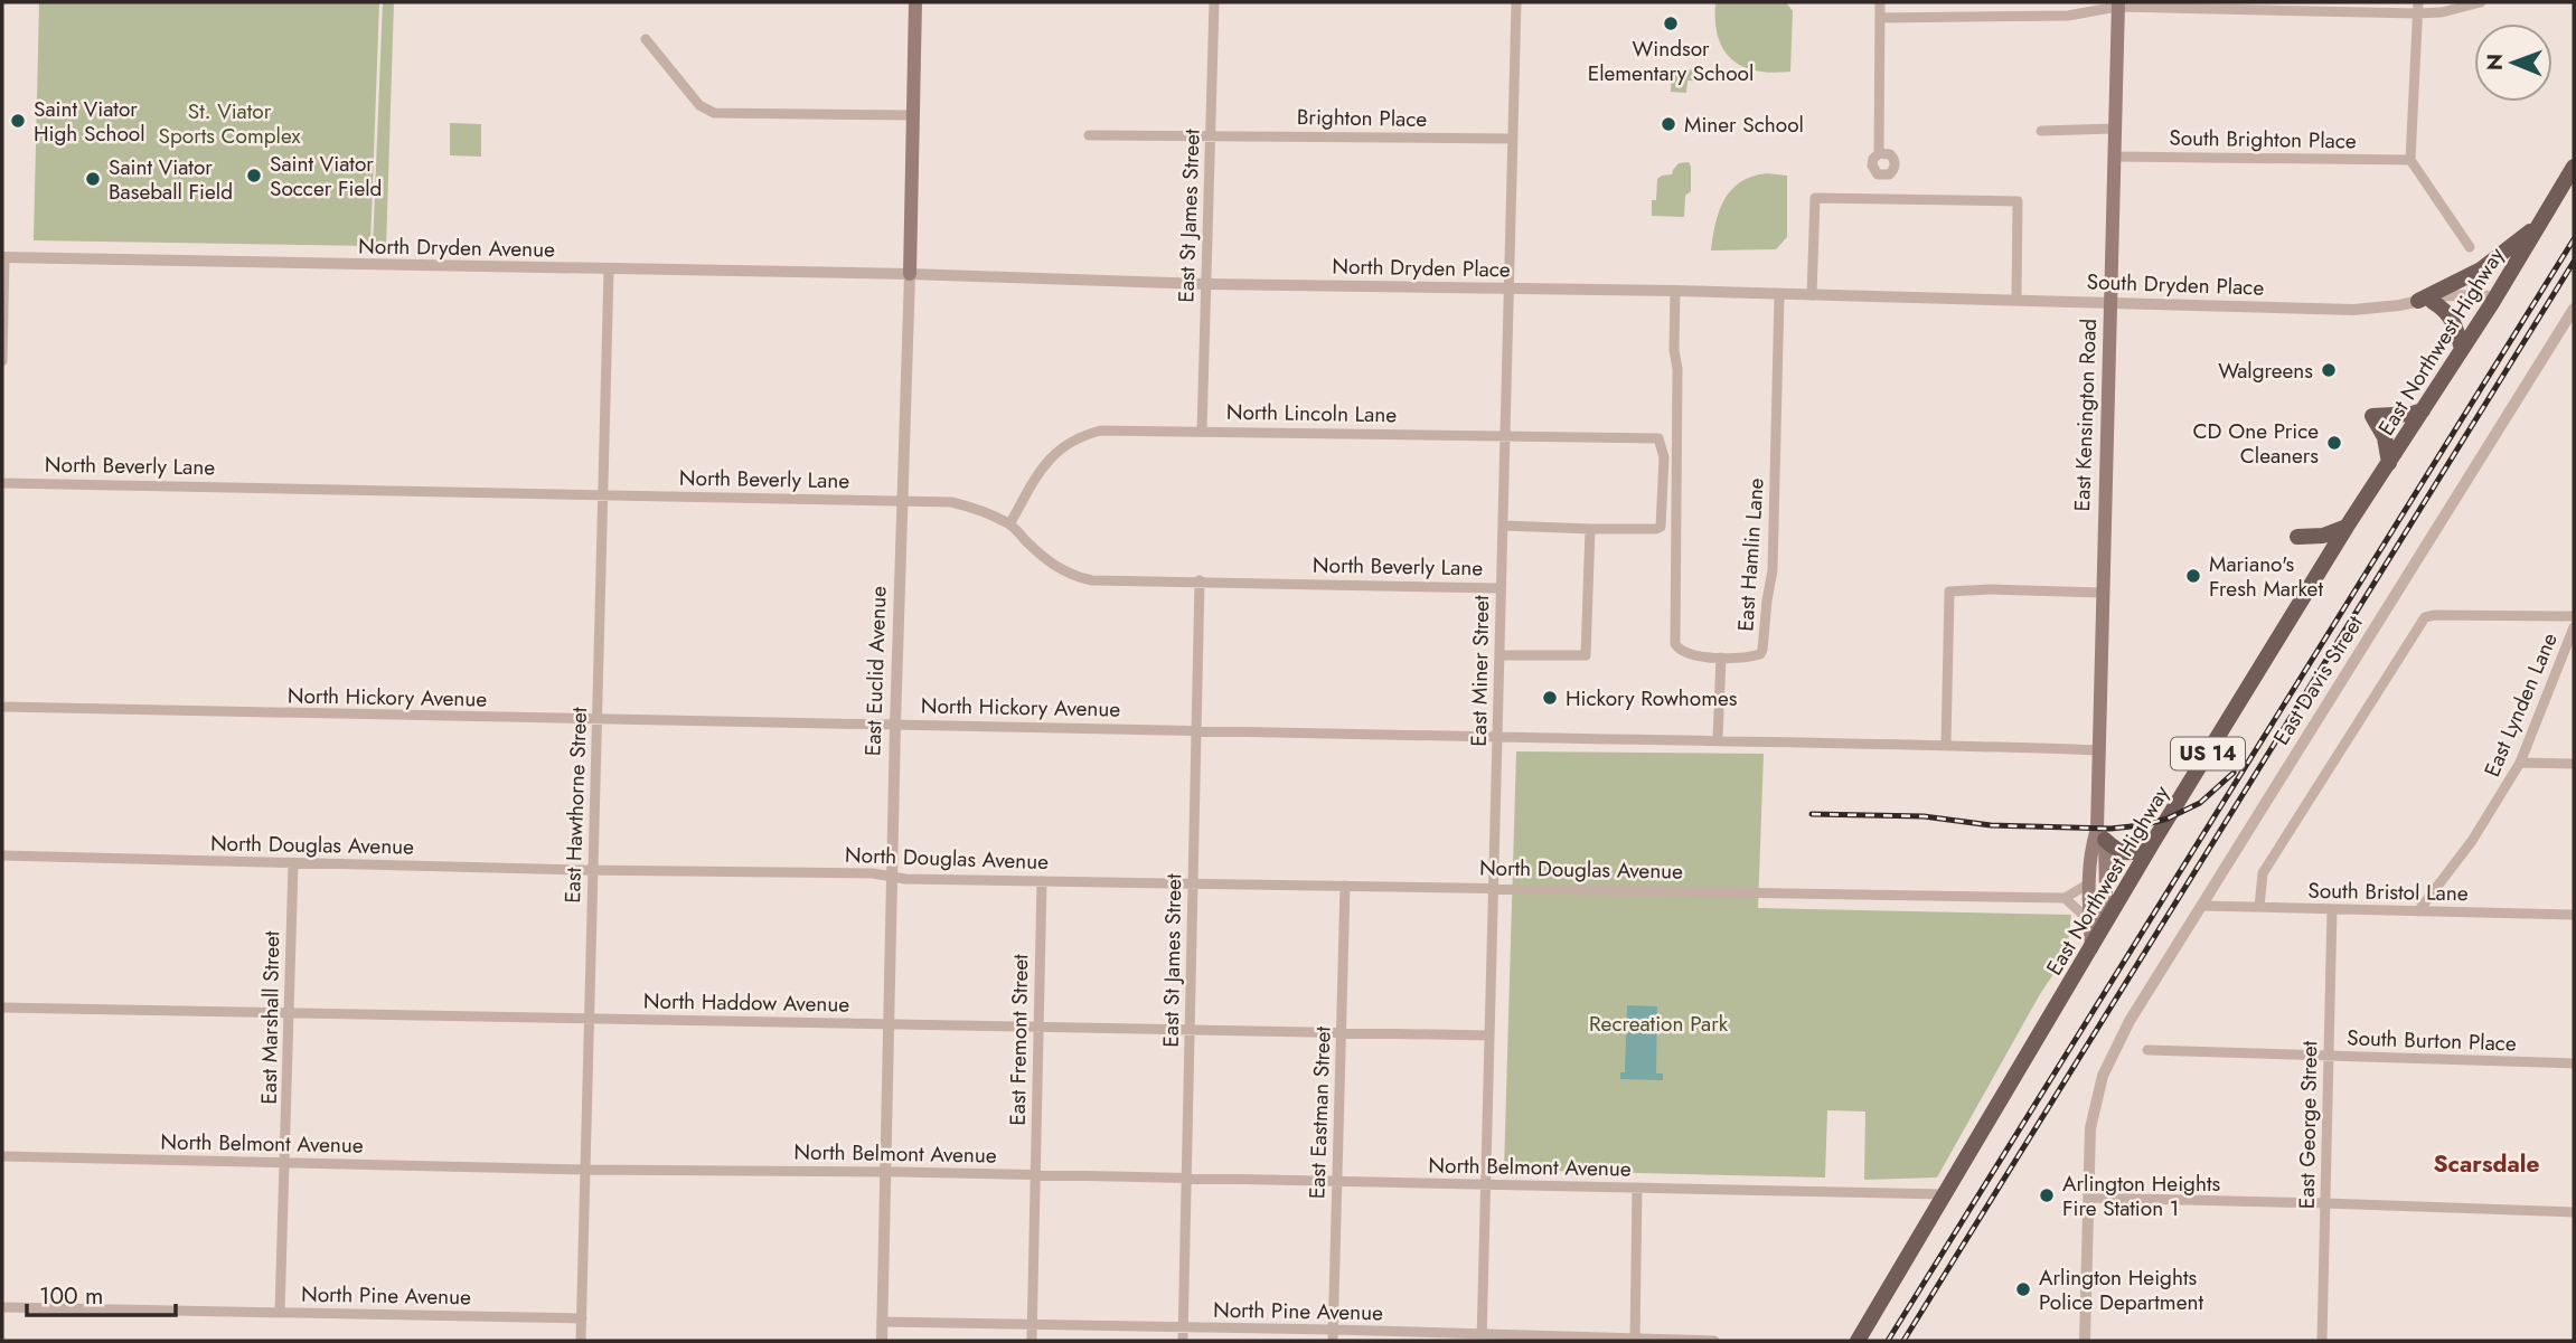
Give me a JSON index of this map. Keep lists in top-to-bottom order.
{
  "streets": {
    "main road": [
      "East Northwest Highway",
      "East Kensington Road",
      "East Euclid Avenue",
      "US 14"
    ],
    "street": [
      "Brighton Place",
      "South Brighton Place",
      "East St James Street",
      "North Dryden Avenue",
      "North Dryden Place",
      "South Dryden Place",
      "North Lincoln Lane",
      "North Beverly Lane",
      "East Hamlin Lane",
      "East Miner Street",
      "East Davis Street",
      "North Hickory Avenue",
      "East Lynden Lane",
      "East Hawthorne Street",
      "North Douglas Avenue",
      "South Bristol Lane",
      "North Haddow Avenue",
      "East Marshall Street",
      "East Fremont Street",
      "South Burton Place",
      "East Eastman Street",
      "East George Street",
      "North Belmont Avenue",
      "North Pine Avenue"
    ]
  },
  "crossings": [
    ["Brighton Place", "East St James Street"],
    ["Brighton Place", "East Miner Street"],
    ["South Brighton Place", "East Kensington Road"],
    ["East St James Street", "North Dryden Place"],
    ["East St James Street", "North Lincoln Lane"],
    ["East St James Street", "North Beverly Lane"],
    ["East St James Street", "North Hickory Avenue"],
    ["East St James Street", "North Douglas Avenue"],
    ["East St James Street", "North Haddow Avenue"],
    ["East St James Street", "North Belmont Avenue"],
    ["East St James Street", "North Pine Avenue"],
    ["North Dryden Avenue", "North Dryden Place"],
    ["North Dryden Avenue", "East Euclid Avenue"],
    ["North Dryden Avenue", "East Hawthorne Street"],
    ["North Dryden Place", "South Dryden Place"],
    ["North Dryden Place", "East Hamlin Lane"],
    ["North Dryden Place", "East Euclid Avenue"],
    ["North Dryden Place", "East Miner Street"],
    ["South Dryden Place", "East Northwest Highway"],
    ["South Dryden Place", "East Kensington Road"],
    ["East Northwest Highway", "East Kensington Road"],
    ["East Northwest Highway", "North Belmont Avenue"],
    ["North Lincoln Lane", "North Beverly Lane"],
    ["North Lincoln Lane", "East Miner Street"],
    ["East Kensington Road", "North Hickory Avenue"],
    ["North Beverly Lane", "East Euclid Avenue"],
    ["North Beverly Lane", "East Miner Street"],
    ["North Beverly Lane", "East Hawthorne Street"],
    ["East Euclid Avenue", "North Hickory Avenue"],
    ["East Euclid Avenue", "North Douglas Avenue"],
    ["East Euclid Avenue", "North Haddow Avenue"],
    ["East Euclid Avenue", "North Belmont Avenue"],
    ["East Euclid Avenue", "North Pine Avenue"],
    ["East Miner Street", "North Hickory Avenue"],
    ["East Miner Street", "North Douglas Avenue"],
    ["East Miner Street", "North Haddow Avenue"],
    ["East Miner Street", "North Belmont Avenue"],
    ["East Miner Street", "North Pine Avenue"],
    ["East Davis Street", "South Bristol Lane"],
    ["North Hickory Avenue", "East Hawthorne Street"],
    ["East Lynden Lane", "South Bristol Lane"],
    ["East Hawthorne Street", "North Douglas Avenue"],
    ["East Hawthorne Street", "North Haddow Avenue"],
    ["East Hawthorne Street", "North Belmont Avenue"],
    ["East Hawthorne Street", "North Pine Avenue"],
    ["North Douglas Avenue", "East Marshall Street"],
    ["North Douglas Avenue", "East Fremont Street"],
    ["North Douglas Avenue", "East Eastman Street"],
    ["South Bristol Lane", "East George Street"],
    ["North Haddow Avenue", "East Marshall Street"],
    ["North Haddow Avenue", "East Fremont Street"],
    ["North Haddow Avenue", "East Eastman Street"],
    ["East Marshall Street", "North Belmont Avenue"],
    ["East Marshall Street", "North Pine Avenue"],
    ["East Fremont Street", "North Belmont Avenue"],
    ["East Fremont Street", "North Pine Avenue"],
    ["South Burton Place", "East George Street"],
    ["East Eastman Street", "North Belmont Avenue"],
    ["East Eastman Street", "North Pine Avenue"]
  ],
  "districts": ["Scarsdale"],
  "parks": ["St. Viator Sports Complex", "Recreation Park"],
  "places": [
    "Windsor Elementary School",
    "Saint Viator High School",
    "Miner School",
    "Saint Viator Soccer Field",
    "Saint Viator Baseball Field",
    "Walgreens",
    "CD One Price Cleaners",
    "Mariano's Fresh Market",
    "Hickory Rowhomes",
    "Arlington Heights Fire Station 1",
    "Arlington Heights Police Department"
  ],
  "scale_bar": "100 m",
  "north": "left"
}
